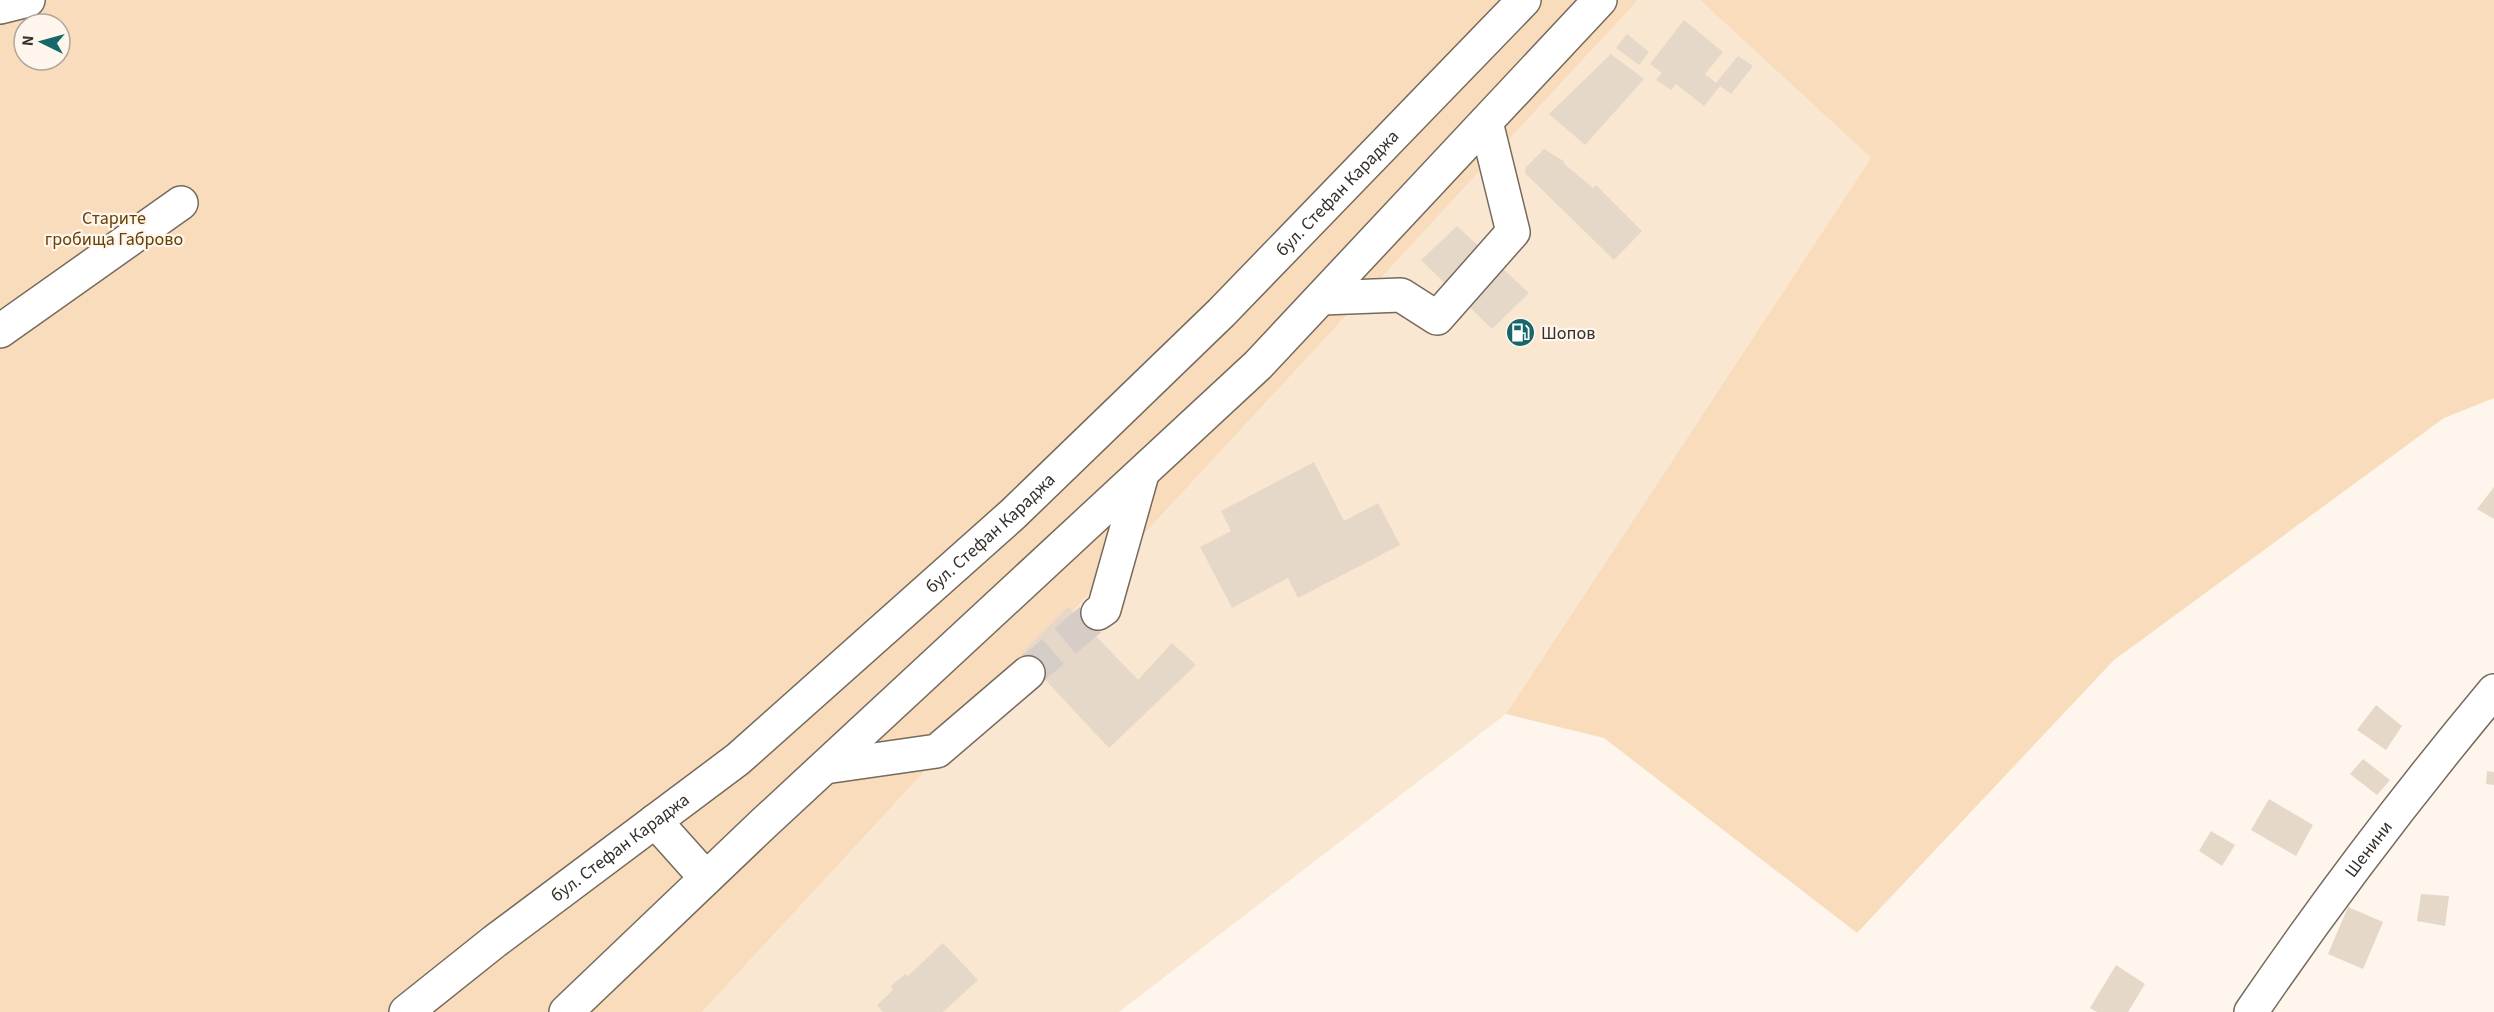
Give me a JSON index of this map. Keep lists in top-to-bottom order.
{
  "streets": {
    "main road": ["бул. Стефан Караджа", "Шенини"]
  },
  "parks": ["Старите гробища Габрово"],
  "places": {
    "fuel station": ["Шопов"]
  },
  "north": "left"
}
